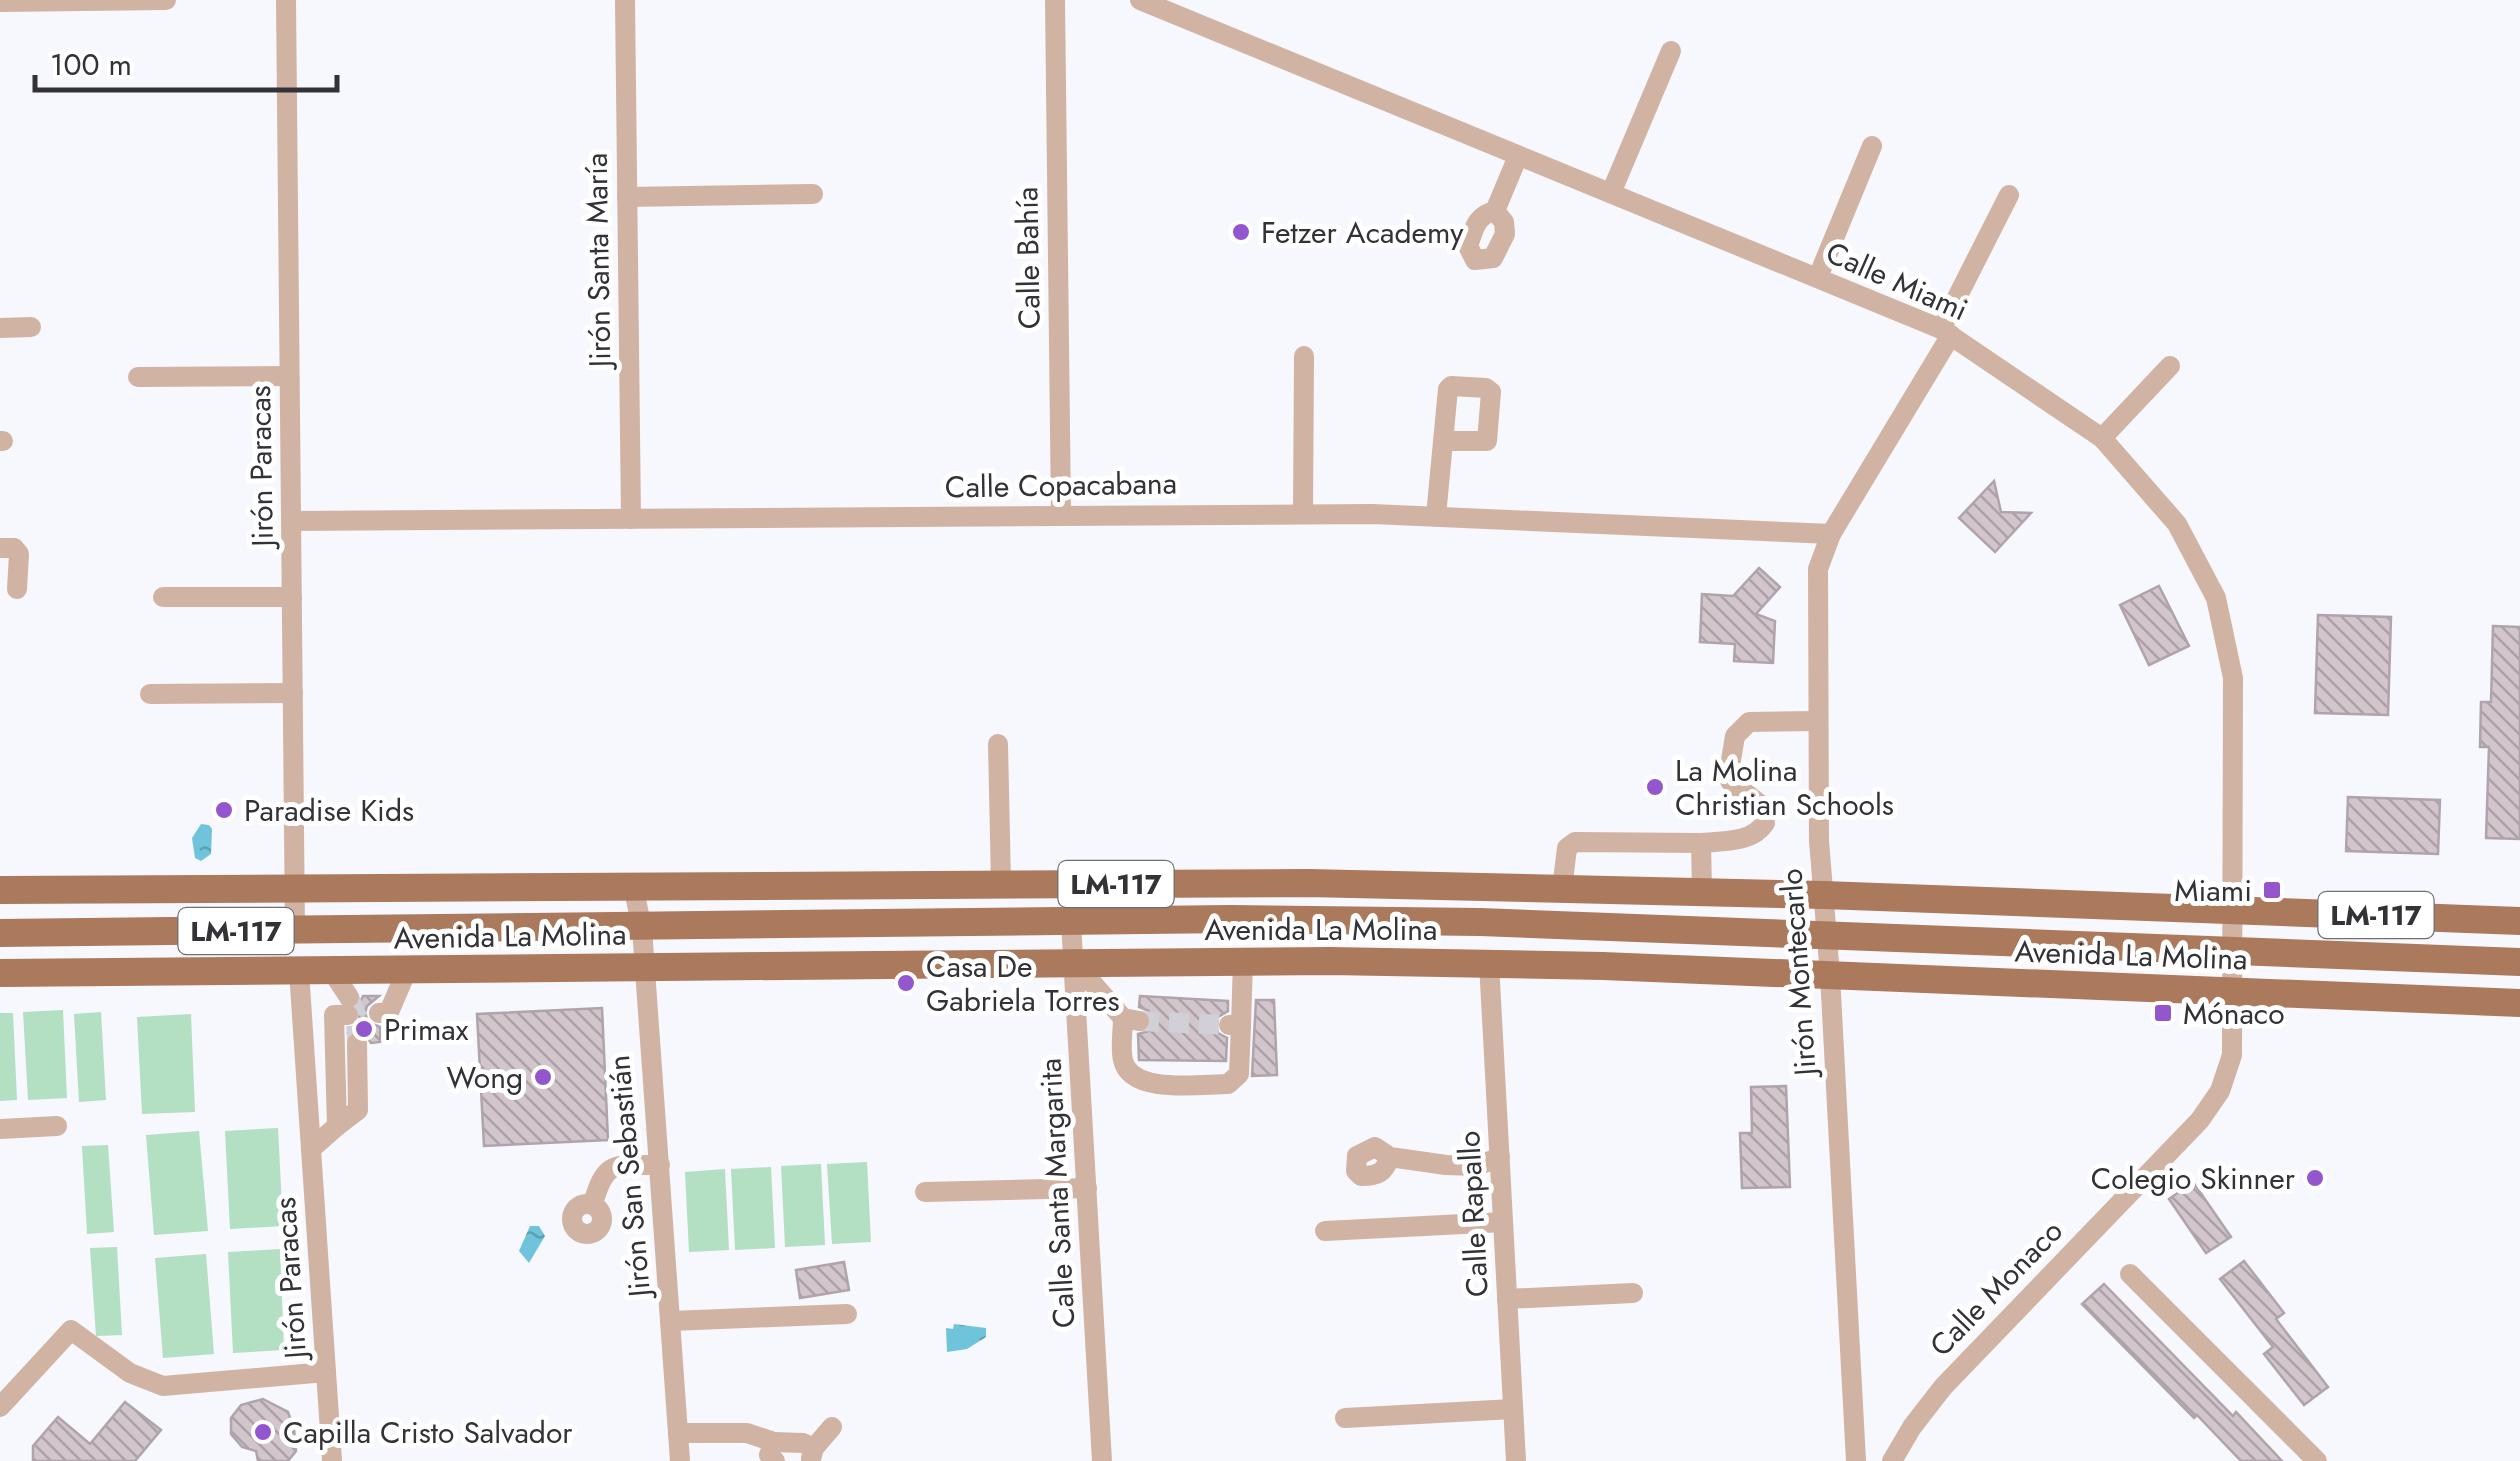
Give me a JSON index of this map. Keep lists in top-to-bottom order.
{
  "streets": {
    "main road": ["LM-117", "Avenida La Molina"],
    "street": [
      "Calle Bahía",
      "Jirón Santa María",
      "Calle Miami",
      "Jirón Paracas",
      "Calle Copacabana",
      "Jirón Montecarlo",
      "Jirón San Sebastián",
      "Calle Santa Margarita",
      "Calle Rapallo",
      "Calle Monaco"
    ]
  },
  "crossings": [
    ["Calle Bahía", "Calle Copacabana"],
    ["Jirón Santa María", "Calle Copacabana"],
    ["Calle Miami", "Avenida La Molina"],
    ["Calle Miami", "Jirón Montecarlo"],
    ["Calle Miami", "Calle Monaco"],
    ["Jirón Paracas", "Calle Copacabana"],
    ["Jirón Paracas", "Avenida La Molina"],
    ["Calle Copacabana", "Jirón Montecarlo"],
    ["Avenida La Molina", "Jirón Montecarlo"],
    ["Avenida La Molina", "Jirón San Sebastián"],
    ["Avenida La Molina", "Calle Santa Margarita"],
    ["Avenida La Molina", "Calle Rapallo"],
    ["Avenida La Molina", "Calle Monaco"]
  ],
  "places": {
    "other": [
      "Fetzer Academy",
      "La Molina Christian Schools",
      "Paradise Kids",
      "Casa De Gabriela Torres",
      "Primax",
      "Wong",
      "Colegio Skinner",
      "Capilla Cristo Salvador"
    ],
    "transit": ["Miami", "Mónaco"]
  },
  "scale_bar": "100 m"
}
